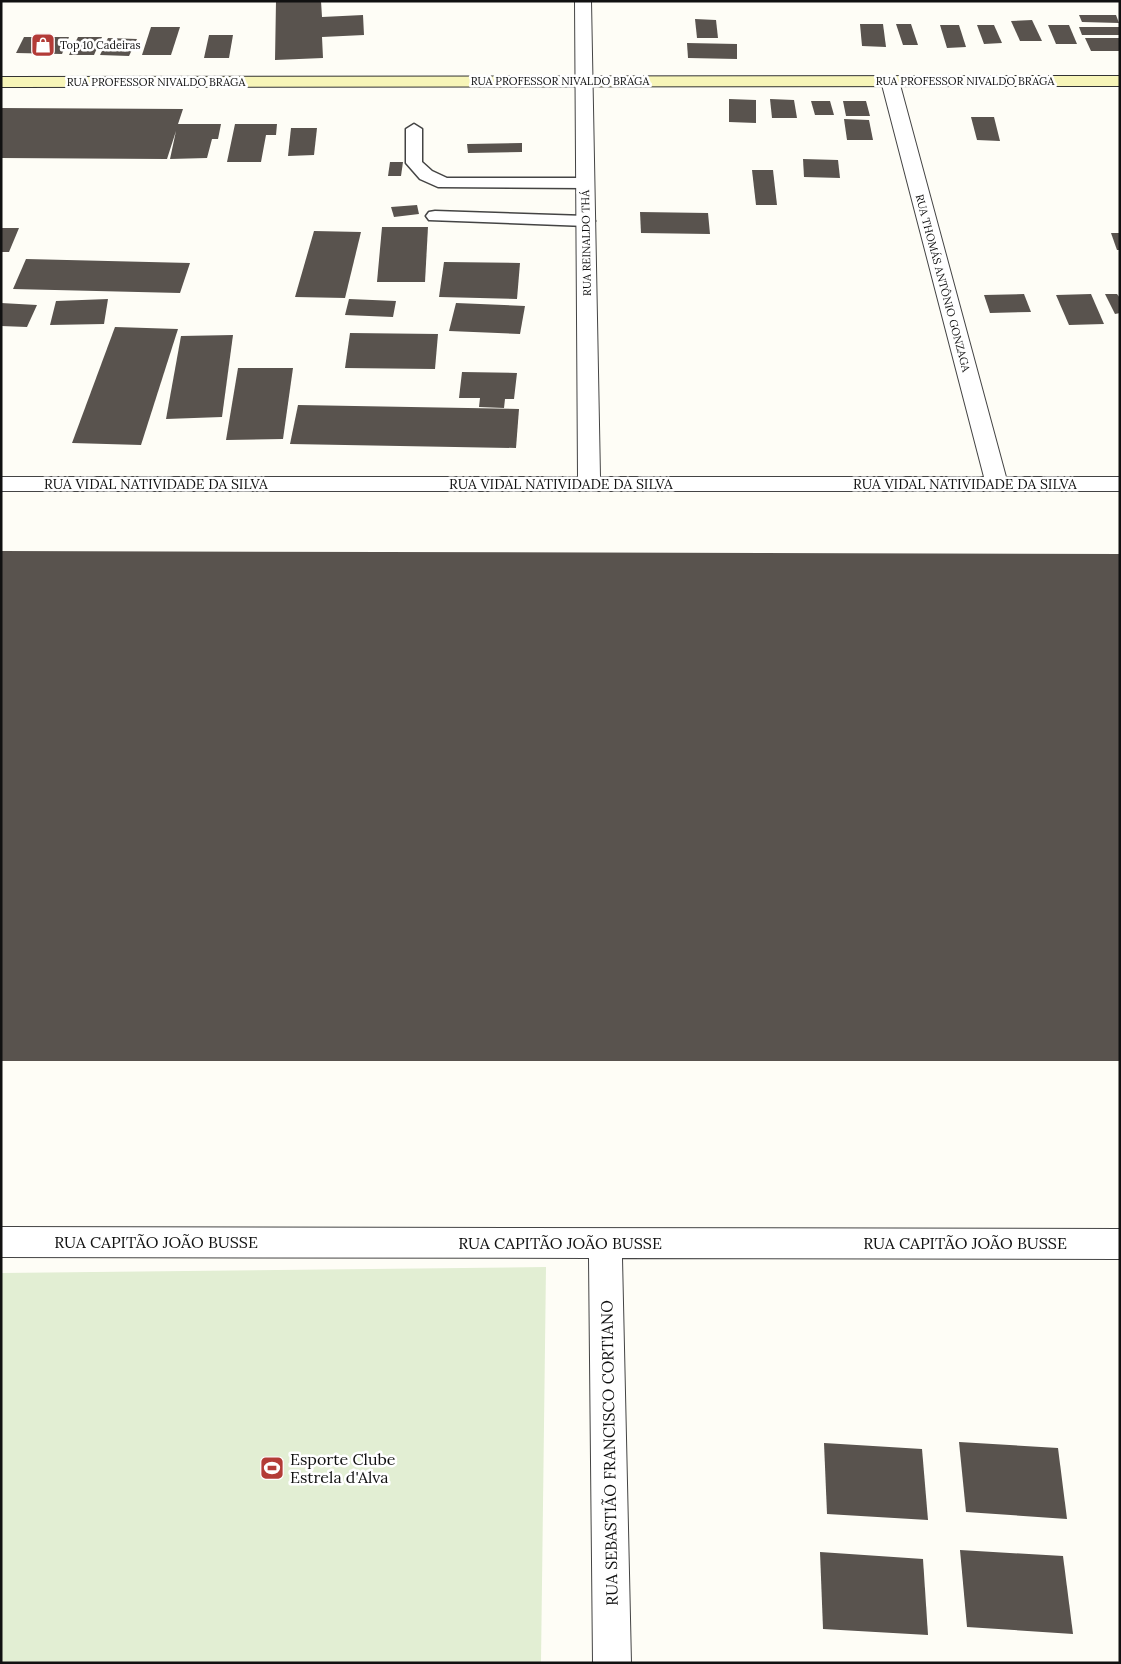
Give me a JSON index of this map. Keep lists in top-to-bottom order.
{
  "streets": {
    "main road": ["RUA PROFESSOR NIVALDO BRAGA"],
    "street": [
      "RUA REINALDO THÁ",
      "RUA THOMÁS ANTÔNIO GONZAGA",
      "RUA VIDAL NATIVIDADE DA SILVA",
      "RUA CAPITÃO JOÃO BUSSE",
      "RUA SEBASTIÃO FRANCISCO CORTIANO"
    ]
  },
  "crossings": [
    ["RUA PROFESSOR NIVALDO BRAGA", "RUA REINALDO THÁ"],
    ["RUA PROFESSOR NIVALDO BRAGA", "RUA THOMÁS ANTÔNIO GONZAGA"],
    ["RUA REINALDO THÁ", "RUA VIDAL NATIVIDADE DA SILVA"],
    ["RUA THOMÁS ANTÔNIO GONZAGA", "RUA VIDAL NATIVIDADE DA SILVA"],
    ["RUA CAPITÃO JOÃO BUSSE", "RUA SEBASTIÃO FRANCISCO CORTIANO"]
  ],
  "places": {
    "shop": ["Top 10 Cadeiras"],
    "sports": ["Esporte Clube Estrela d'Alva"]
  }
}
